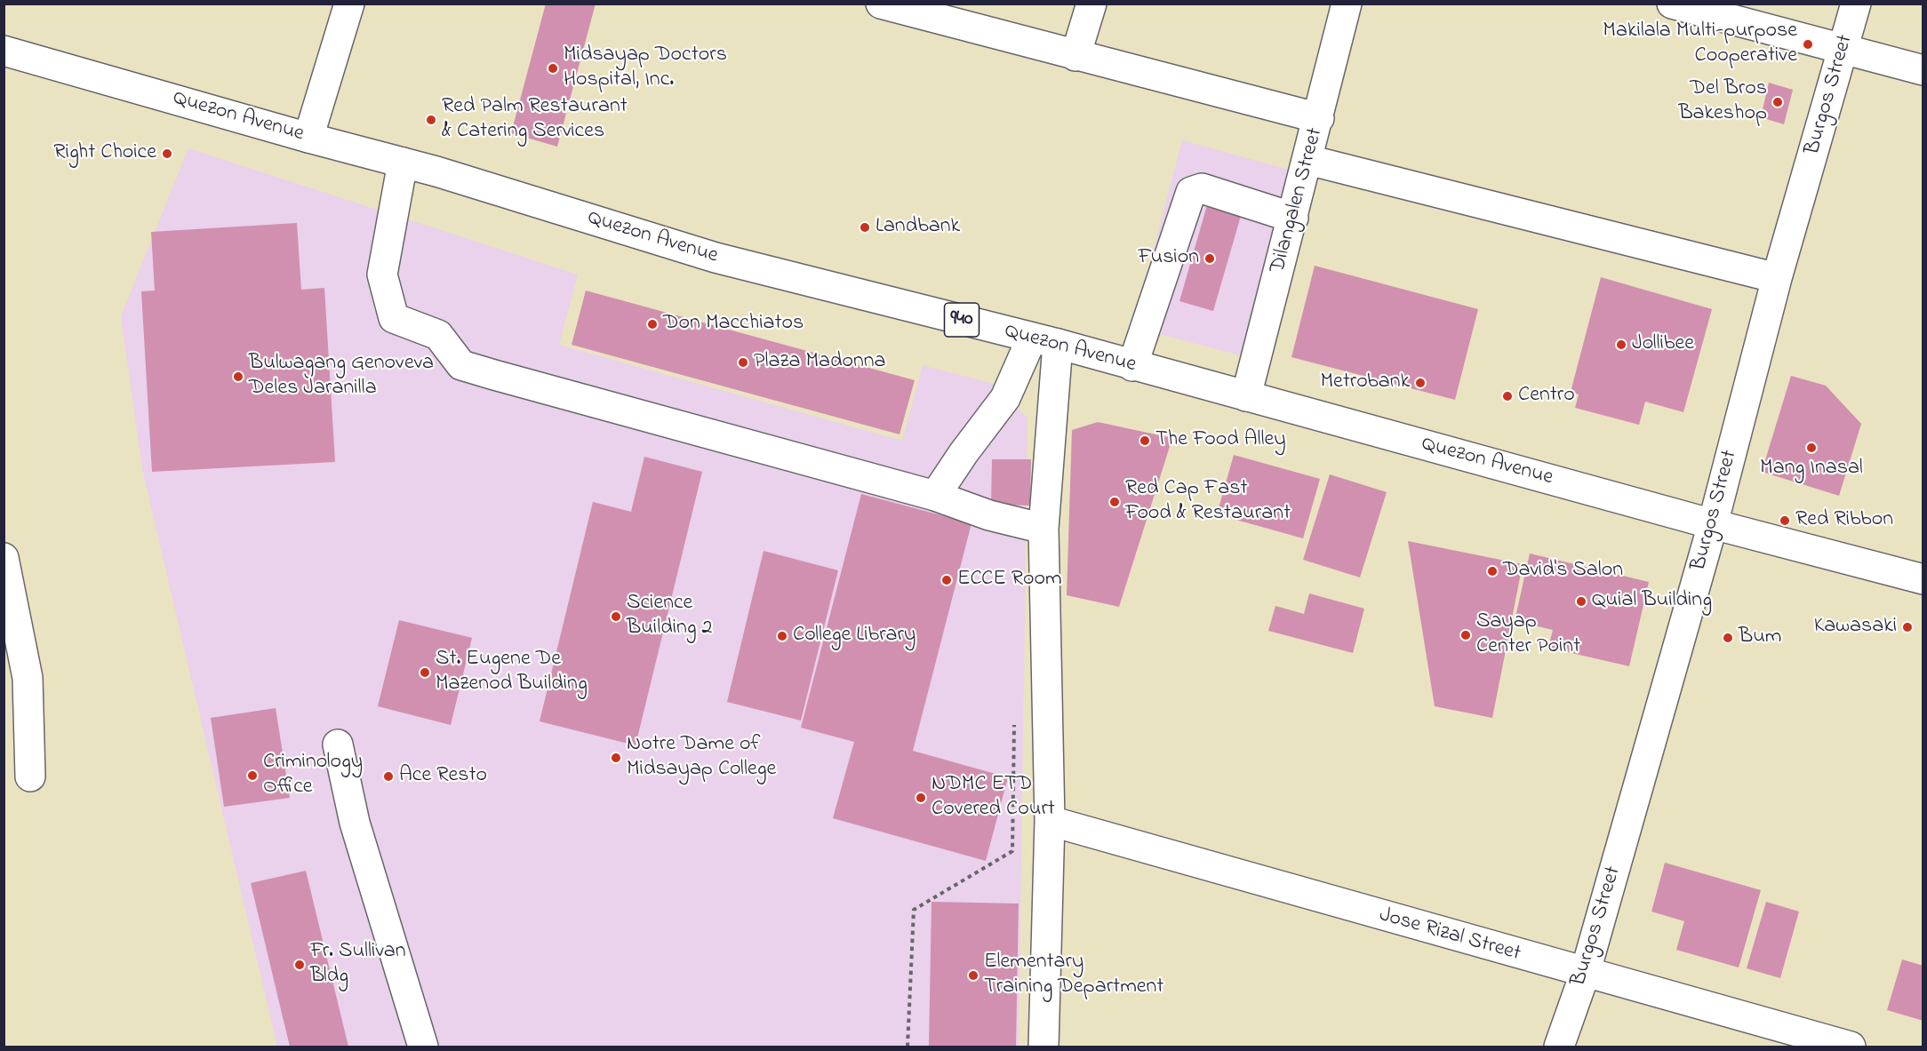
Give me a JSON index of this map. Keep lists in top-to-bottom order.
{
  "streets": {
    "street": [
      "Burgos Street",
      "Quezon Avenue",
      "Dilangalen Street",
      "940",
      "Jose Rizal Street"
    ]
  },
  "crossings": [
    ["Burgos Street", "Quezon Avenue"],
    ["Burgos Street", "Jose Rizal Street"],
    ["Quezon Avenue", "Dilangalen Street"]
  ],
  "places": [
    "Makilala Multi-purpose Cooperative",
    "Midsayap Doctors Hospital, Inc.",
    "Del Bros Bakeshop",
    "Red Palm Restaurant & Catering Services",
    "Right Choice",
    "Landbank",
    "Fusion",
    "Don Macchiatos",
    "Jollibee",
    "Plaza Madonna",
    "Bulwagang Genoveva Deles Jaranilla",
    "Metrobank",
    "Centro",
    "The Food Alley",
    "Mang Inasal",
    "Red Cap Fast Food & Restaurant",
    "Red Ribbon",
    "David's Salon",
    "ECCE Room",
    "Quial Building",
    "Science Building 2",
    "Kawasaki",
    "Sayap Center Point",
    "College Library",
    "Bum",
    "St. Eugene De Mazenod Building",
    "Notre Dame of Midsayap College",
    "Criminology Office",
    "Ace Resto",
    "NDMC ETD Covered Court",
    "Fr. Sullivan Bldg",
    "Elementary Training Department"
  ]
}
